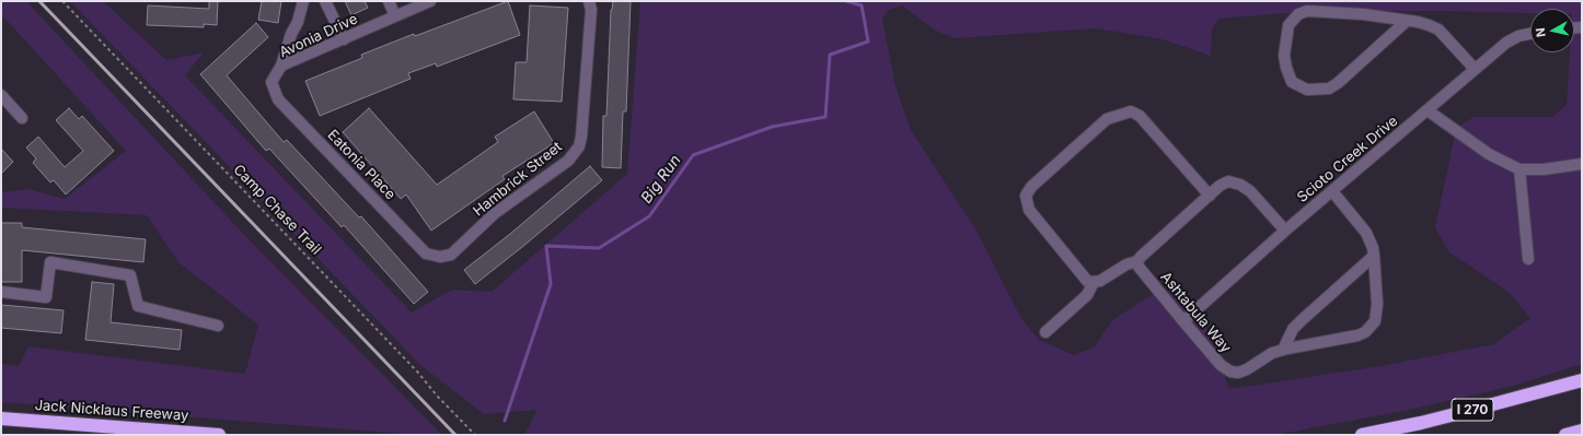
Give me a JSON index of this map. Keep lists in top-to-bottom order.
{
  "streets": {
    "highway": ["I 270", "Jack Nicklaus Freeway"],
    "street": [
      "Avonia Drive",
      "Scioto Creek Drive",
      "Eatonia Place",
      "Hambrick Street",
      "Ashtabula Way"
    ],
    "path": ["Camp Chase Trail"]
  },
  "crossings": [
    ["Avonia Drive", "Eatonia Place"],
    ["Scioto Creek Drive", "Ashtabula Way"],
    ["Eatonia Place", "Hambrick Street"]
  ],
  "water": ["Big Run"],
  "north": "left"
}
